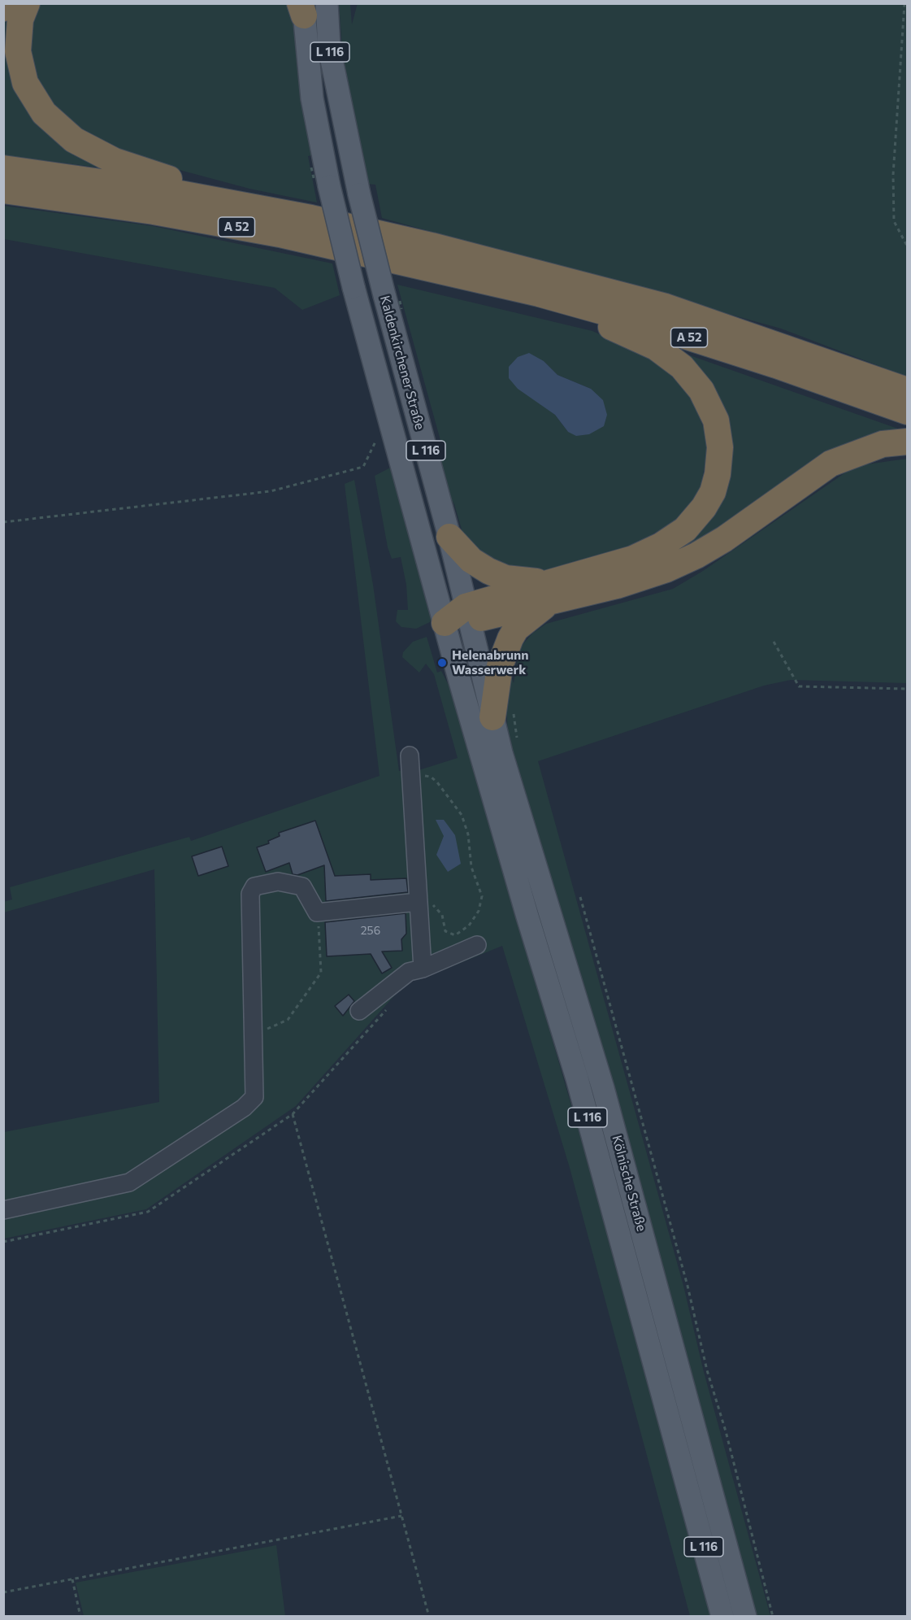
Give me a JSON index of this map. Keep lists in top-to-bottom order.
{
  "streets": {
    "highway": ["A 52"],
    "main road": ["L 116", "Kaldenkirchener Straße", "Kölnische Straße"]
  },
  "crossings": [
    ["Kaldenkirchener Straße", "Kölnische Straße"]
  ],
  "places": ["Helenabrunn Wasserwerk"],
  "house_numbers": ["256"]
}
